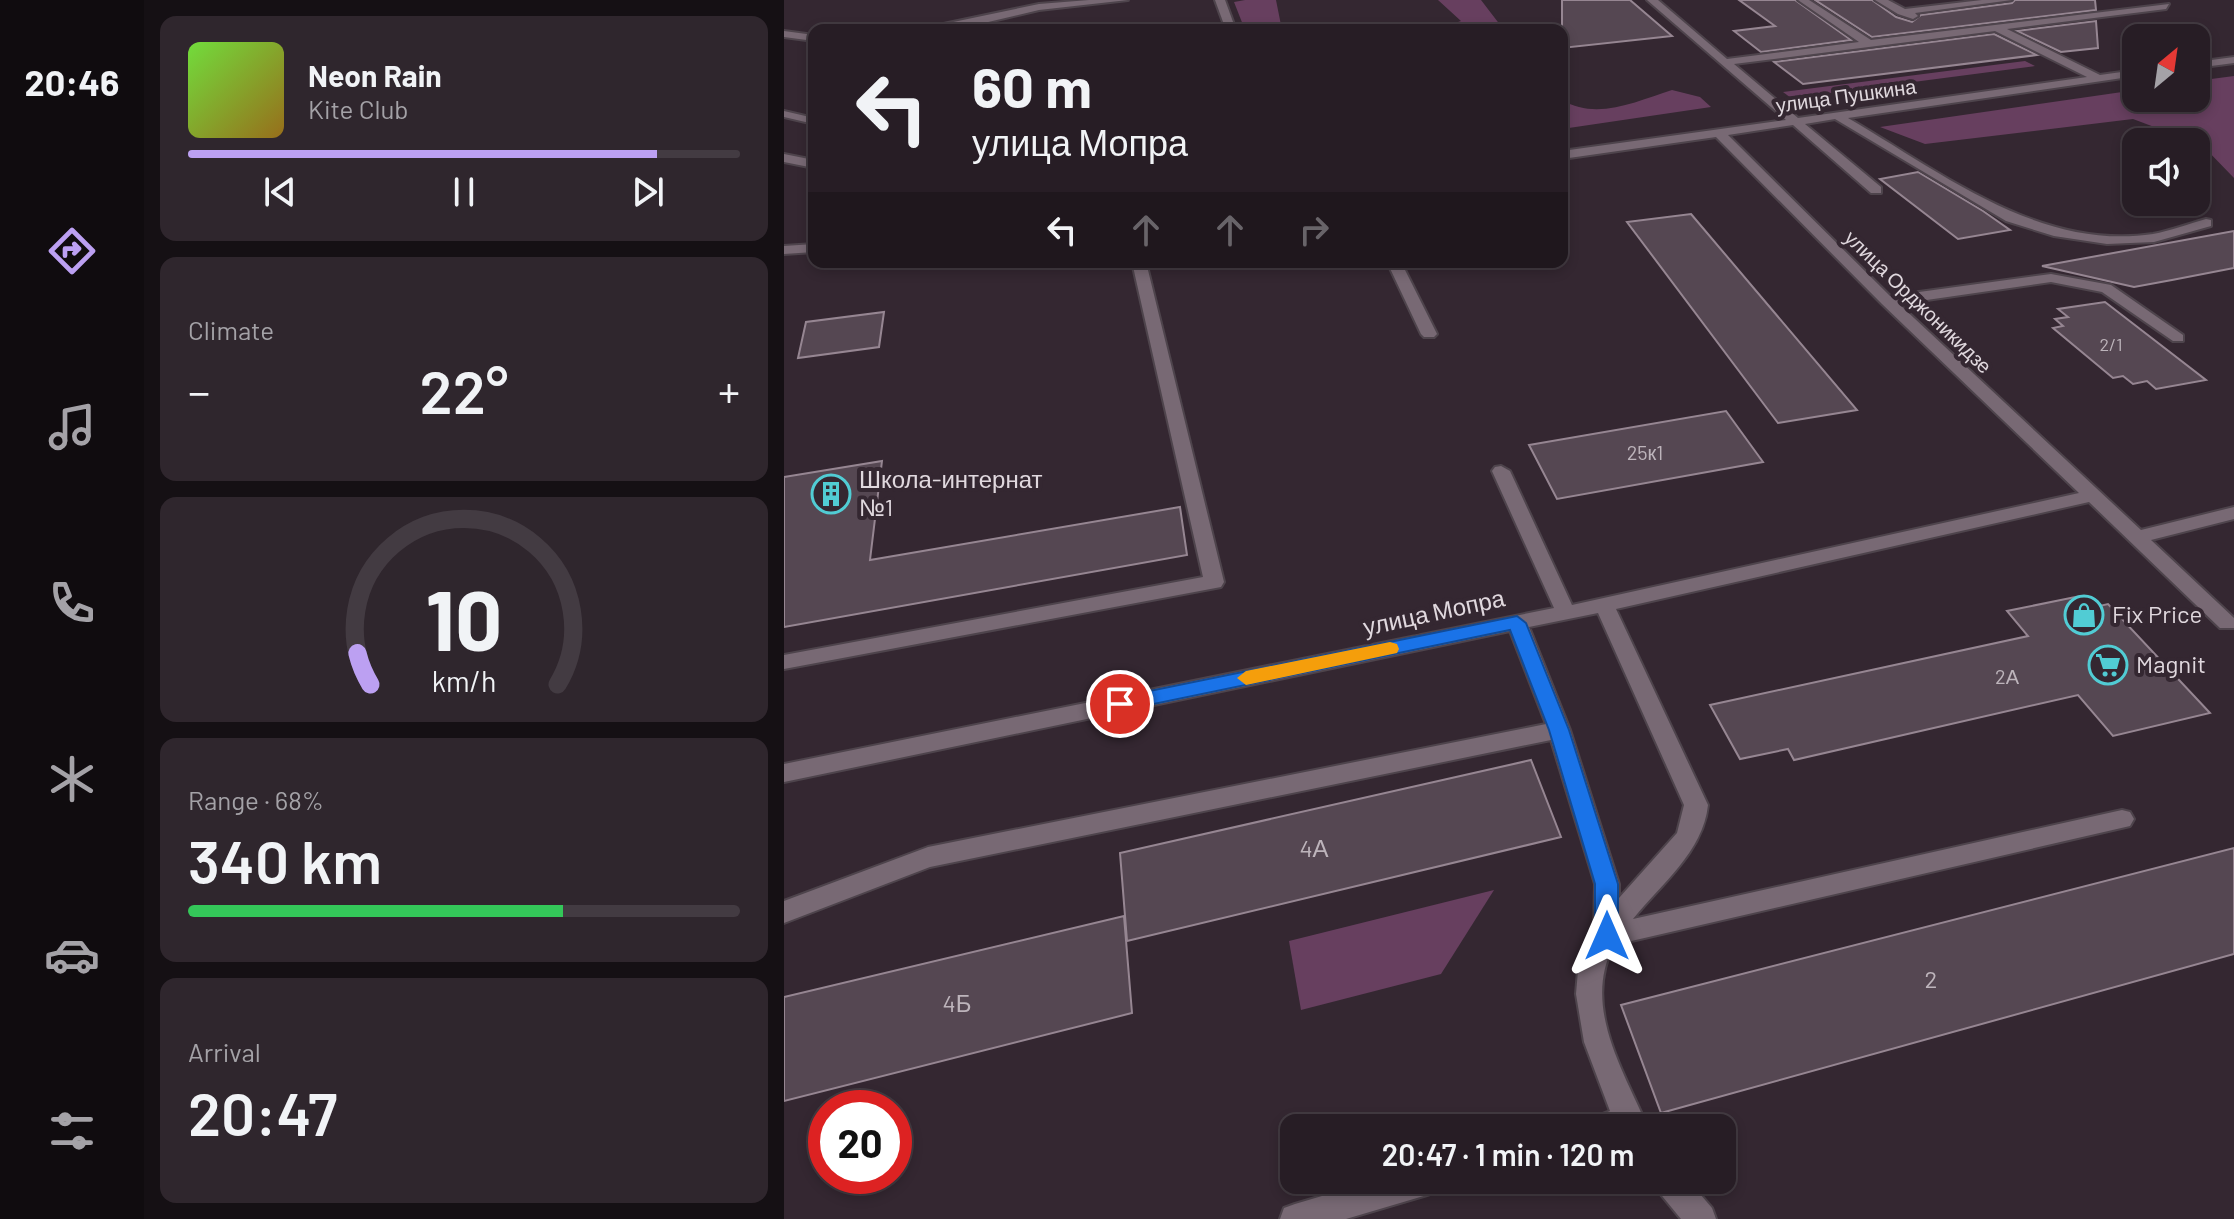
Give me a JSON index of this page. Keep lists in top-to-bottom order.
{
  "streets": {
    "street": ["улица Пушкина", "улица Орджоникидзе", "улица Мопра"]
  },
  "crossings": [
    ["улица Пушкина", "улица Орджоникидзе"],
    ["улица Орджоникидзе", "улица Мопра"]
  ],
  "places": {
    "building": ["Школа-интернат №1"],
    "shop": ["Fix Price"],
    "supermarket": ["Magnit"]
  },
  "house_numbers": [
    "2/1",
    "25к1",
    "2А",
    "4А",
    "2",
    "4Б"
  ],
  "north": "top right",
  "page": {
    "tabs": "20:46",
    "turn": ["60 m", "улица Мопра"],
    "song": ["Neon Rain", "Kite Club"],
    "tile": [
      "Climate",
      ["Range · 68%", "340 km"],
      ["Arrival", "20:47"]
    ],
    "heat": ["−", "22°", "+"],
    "limit": "20",
    "trip": "20:47 · 1 min · 120 m",
    "gauge": ["10", "km/h"]
  }
}
